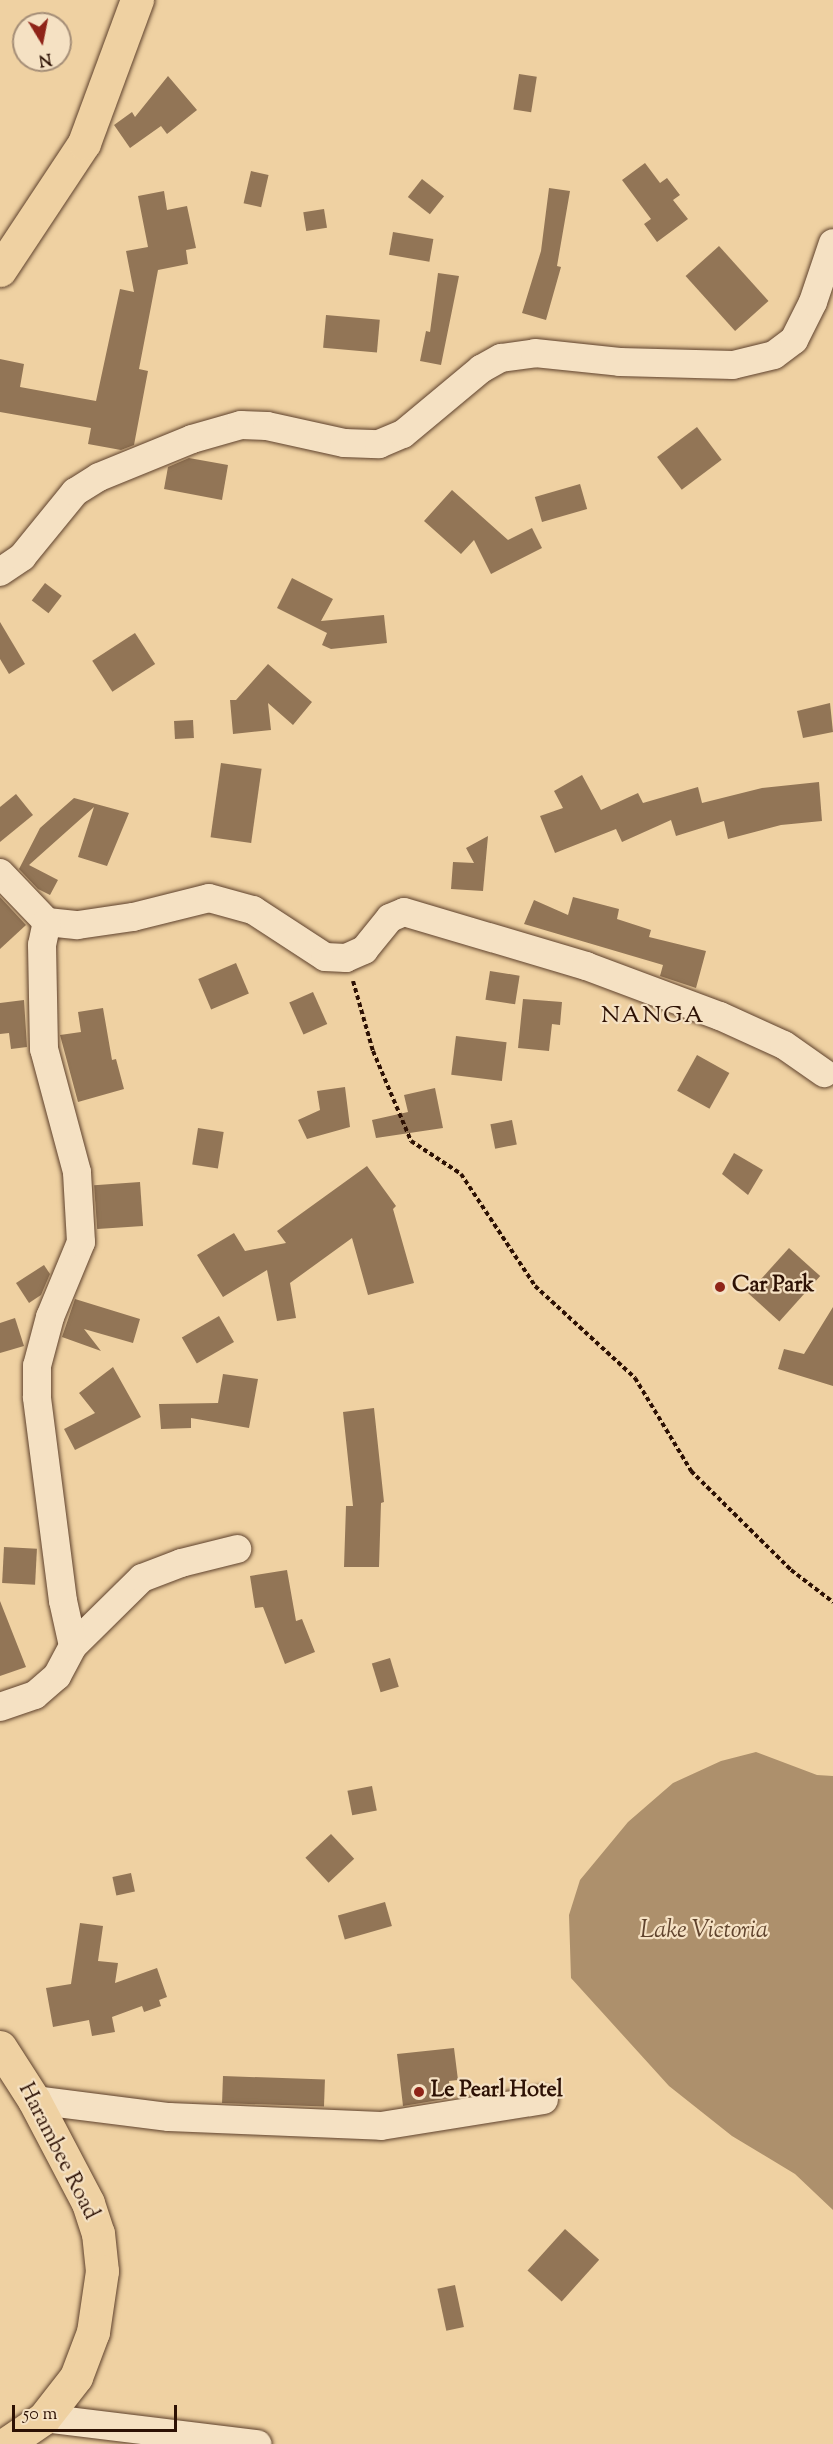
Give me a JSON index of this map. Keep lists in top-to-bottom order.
{
  "streets": {
    "main road": ["Harambee Road"]
  },
  "districts": ["NANGA"],
  "water": ["Lake Victoria"],
  "places": ["Car Park", "Le Pearl Hotel"],
  "scale_bar": "50 m",
  "north": "bottom"
}
